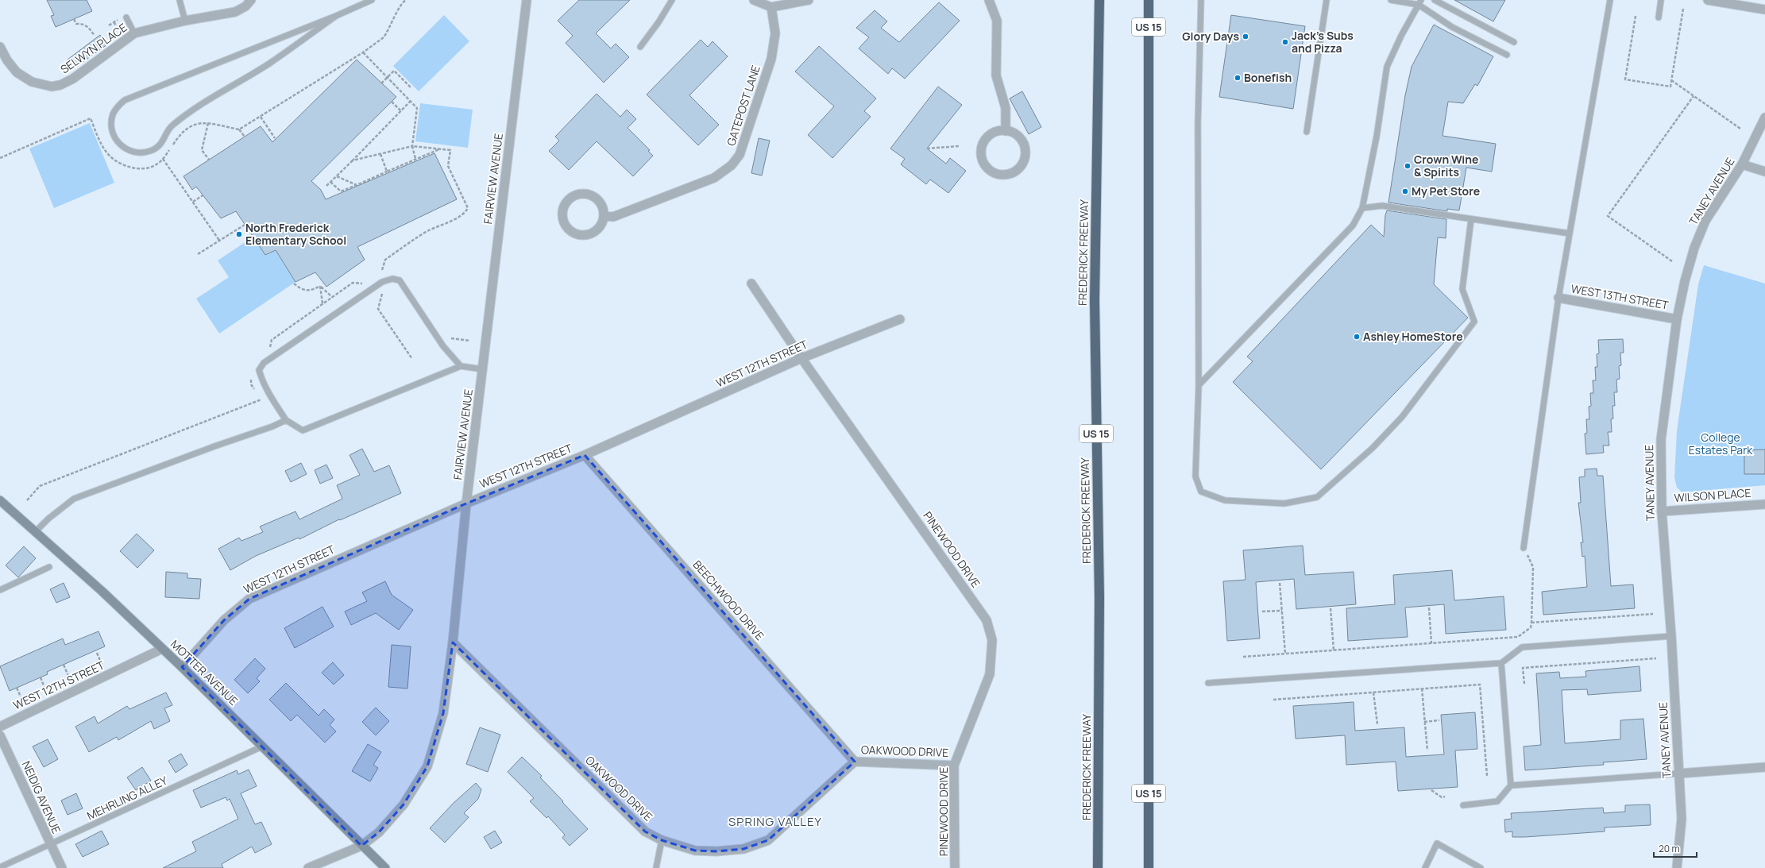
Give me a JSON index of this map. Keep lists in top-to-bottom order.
{
  "streets": {
    "highway": ["US 15", "FREDERICK FREEWAY"],
    "main road": ["MOTTER AVENUE"],
    "street": [
      "SELWYN PLACE",
      "GATEPOST LANE",
      "FAIRVIEW AVENUE",
      "TANEY AVENUE",
      "WEST 13TH STREET",
      "WEST 12TH STREET",
      "WILSON PLACE",
      "PINEWOOD DRIVE",
      "BEECHWOOD DRIVE",
      "OAKWOOD DRIVE",
      "NEIDIG AVENUE"
    ],
    "lane": ["MEHRLING ALLEY"]
  },
  "crossings": [
    ["FAIRVIEW AVENUE", "WEST 12TH STREET"],
    ["FAIRVIEW AVENUE", "MOTTER AVENUE"],
    ["FAIRVIEW AVENUE", "OAKWOOD DRIVE"],
    ["TANEY AVENUE", "WEST 13TH STREET"],
    ["TANEY AVENUE", "WILSON PLACE"],
    ["WEST 12TH STREET", "PINEWOOD DRIVE"],
    ["WEST 12TH STREET", "BEECHWOOD DRIVE"],
    ["WEST 12TH STREET", "MOTTER AVENUE"],
    ["PINEWOOD DRIVE", "OAKWOOD DRIVE"],
    ["BEECHWOOD DRIVE", "OAKWOOD DRIVE"],
    ["MOTTER AVENUE", "MEHRLING ALLEY"],
    ["NEIDIG AVENUE", "MEHRLING ALLEY"]
  ],
  "districts": ["SPRING VALLEY"],
  "parks": ["College Estates Park"],
  "places": [
    "Glory Days",
    "Jack's Subs and Pizza",
    "Bonefish",
    "Crown Wine & Spirits",
    "My Pet Store",
    "North Frederick Elementary School",
    "Ashley HomeStore"
  ],
  "scale_bar": "20 m"
}
